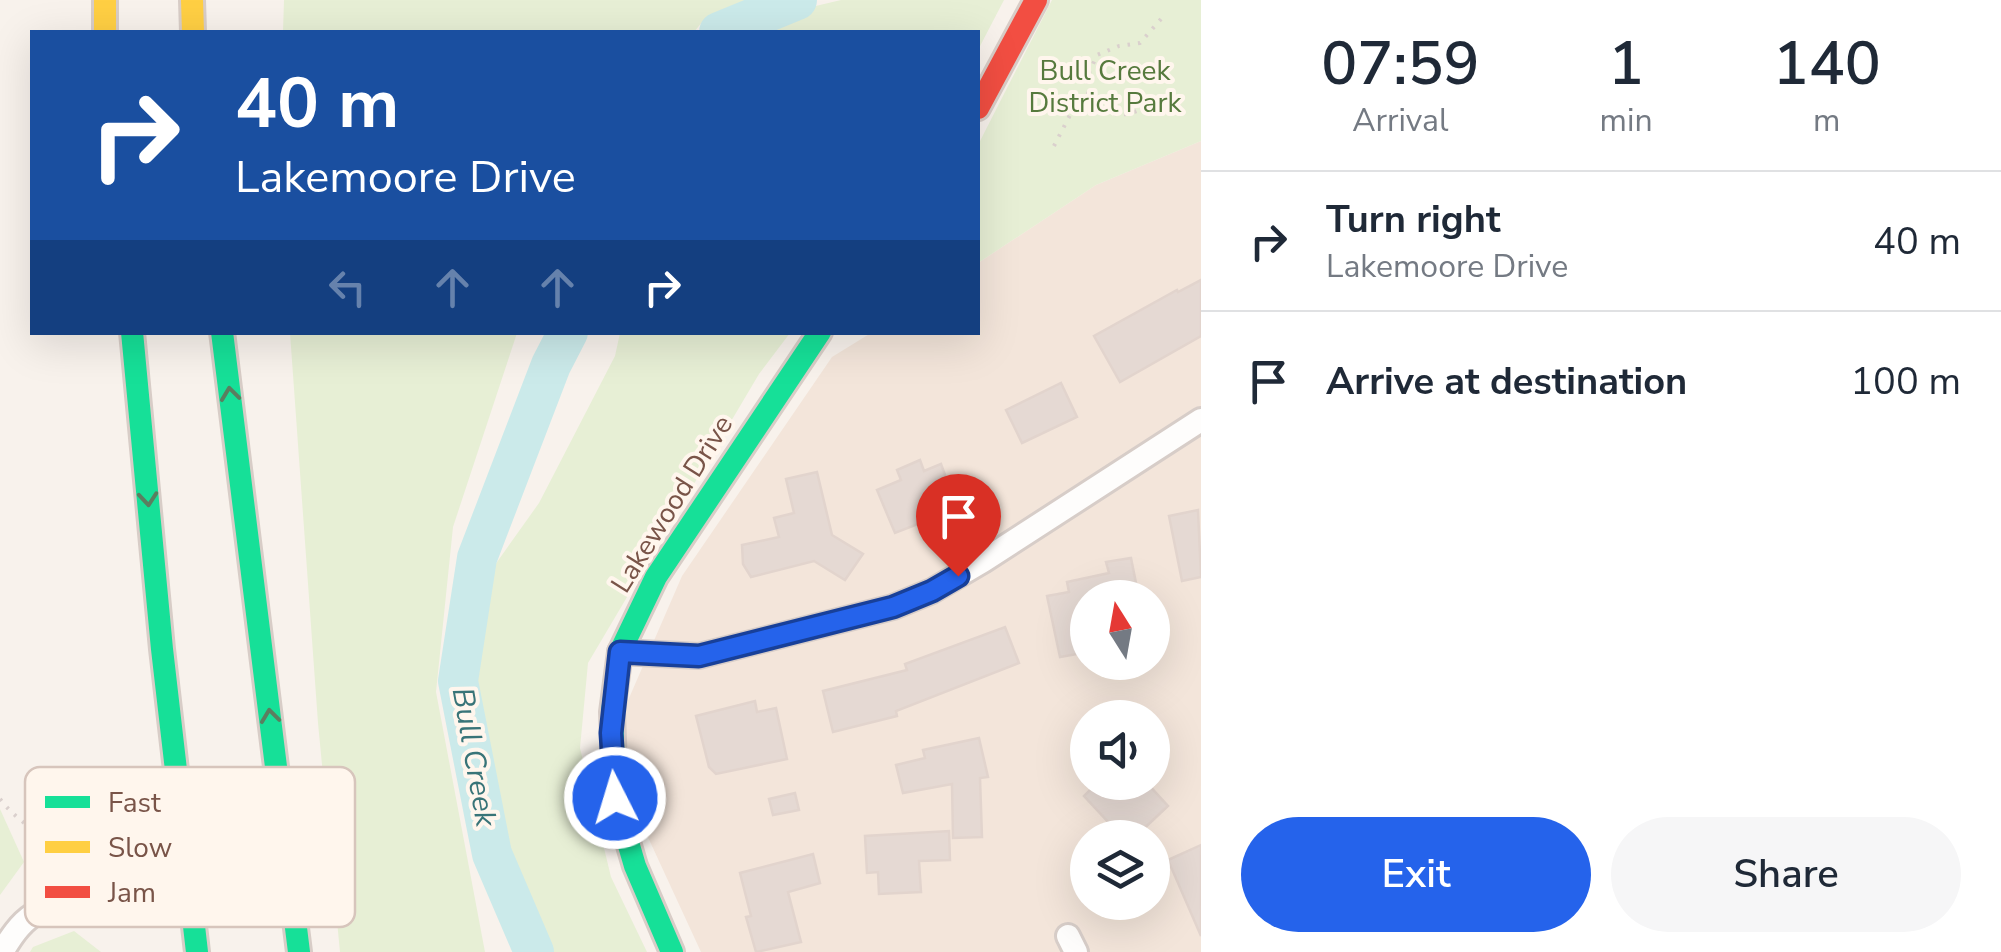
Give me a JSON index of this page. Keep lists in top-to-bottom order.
{
  "streets": {
    "main road": ["Lakewood Drive"]
  },
  "water": ["Bull Creek"],
  "parks": ["Bull Creek District Park"],
  "legend": ["Fast", "Slow", "Jam"],
  "north": "top",
  "page": {
    "eta": [
      "07:59",
      "Arrival",
      "1",
      "min",
      "140",
      "m"
    ],
    "turn": ["40 m", "Lakemoore Drive"],
    "list": [
      {
        "name": "Turn right",
        "note": "Lakemoore Drive",
        "value": "40 m"
      },
      {
        "name": "Arrive at destination",
        "value": "100 m"
      }
    ],
    "buttons": ["Exit", "Share"]
  }
}
